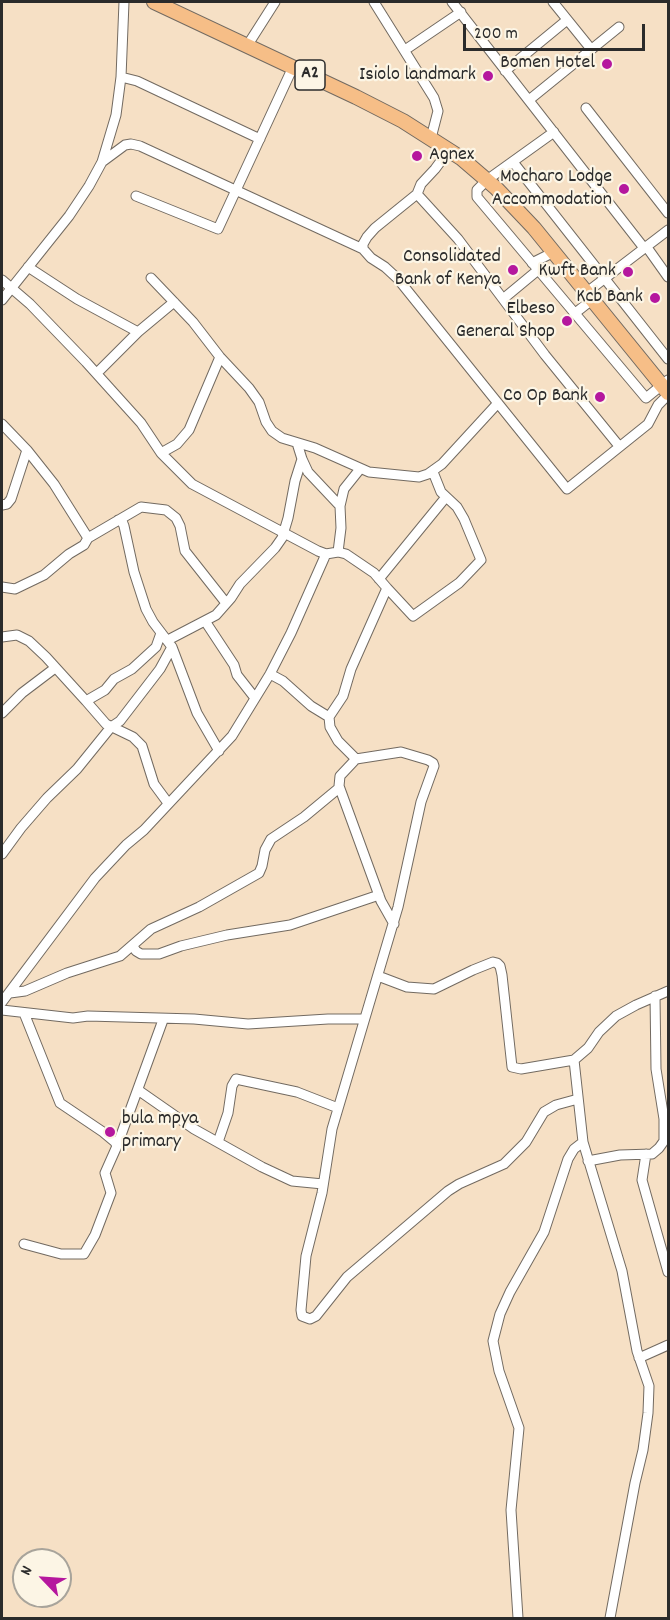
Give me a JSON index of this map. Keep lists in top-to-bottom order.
{
  "streets": {
    "highway": ["A2"]
  },
  "places": [
    "Bomen Hotel",
    "Isiolo landmark",
    "Agnex",
    "Mocharo Lodge Accommodation",
    "Consolidated Bank of Kenya",
    "Kwft Bank",
    "Kcb Bank",
    "Elbeso General Shop",
    "Co Op Bank",
    "bula mpya primary"
  ],
  "scale_bar": "200 m",
  "north": "top left"
}
